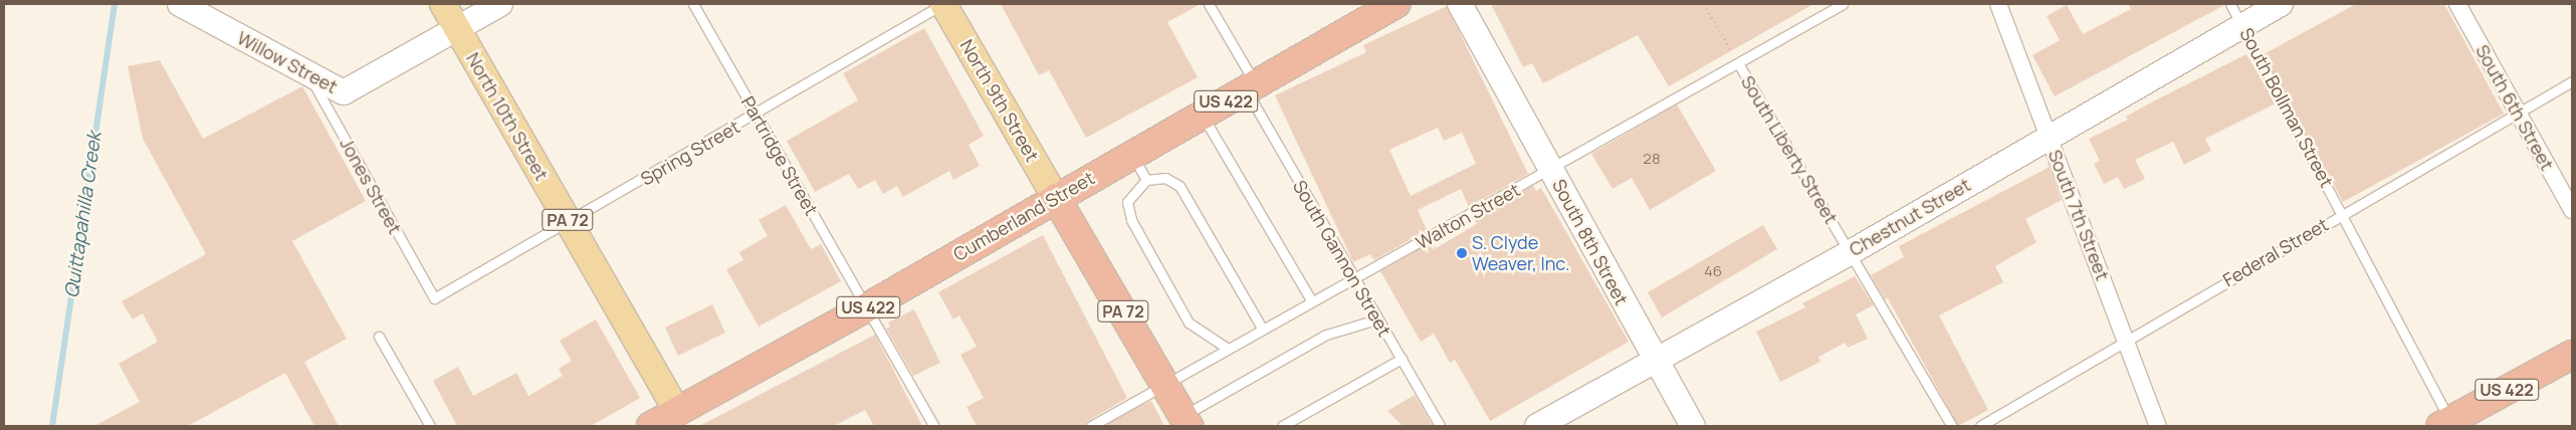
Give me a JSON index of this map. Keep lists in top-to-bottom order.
{
  "streets": {
    "highway": ["US 422", "Cumberland Street", "PA 72"],
    "main road": ["North 9th Street", "North 10th Street"],
    "street": [
      "Willow Street",
      "South 6th Street",
      "South 7th Street",
      "Chestnut Street",
      "South 8th Street"
    ],
    "lane": [
      "South Bollman Street",
      "South Liberty Street",
      "Spring Street",
      "Partridge Street",
      "Jones Street",
      "Walton Street",
      "Federal Street",
      "South Gannon Street"
    ]
  },
  "crossings": [
    ["Willow Street", "North 10th Street"],
    ["Willow Street", "Jones Street"],
    ["North 9th Street", "Spring Street"],
    ["North 9th Street", "Cumberland Street"],
    ["North 9th Street", "PA 72"],
    ["US 422", "South Bollman Street"],
    ["South Bollman Street", "Chestnut Street"],
    ["South Bollman Street", "Federal Street"],
    ["South 6th Street", "Federal Street"],
    ["North 10th Street", "Spring Street"],
    ["North 10th Street", "Cumberland Street"],
    ["South Liberty Street", "Walton Street"],
    ["South Liberty Street", "Chestnut Street"],
    ["Spring Street", "Partridge Street"],
    ["Spring Street", "Jones Street"],
    ["Partridge Street", "Cumberland Street"],
    ["South 7th Street", "Chestnut Street"],
    ["South 7th Street", "Federal Street"],
    ["Cumberland Street", "PA 72"],
    ["Cumberland Street", "South Gannon Street"],
    ["Walton Street", "PA 72"],
    ["Walton Street", "South 8th Street"],
    ["Walton Street", "South Gannon Street"],
    ["Chestnut Street", "South 8th Street"]
  ],
  "water": ["Quittapahilla Creek"],
  "places": ["S. Clyde Weaver, Inc."],
  "house_numbers": ["28", "46"]
}
